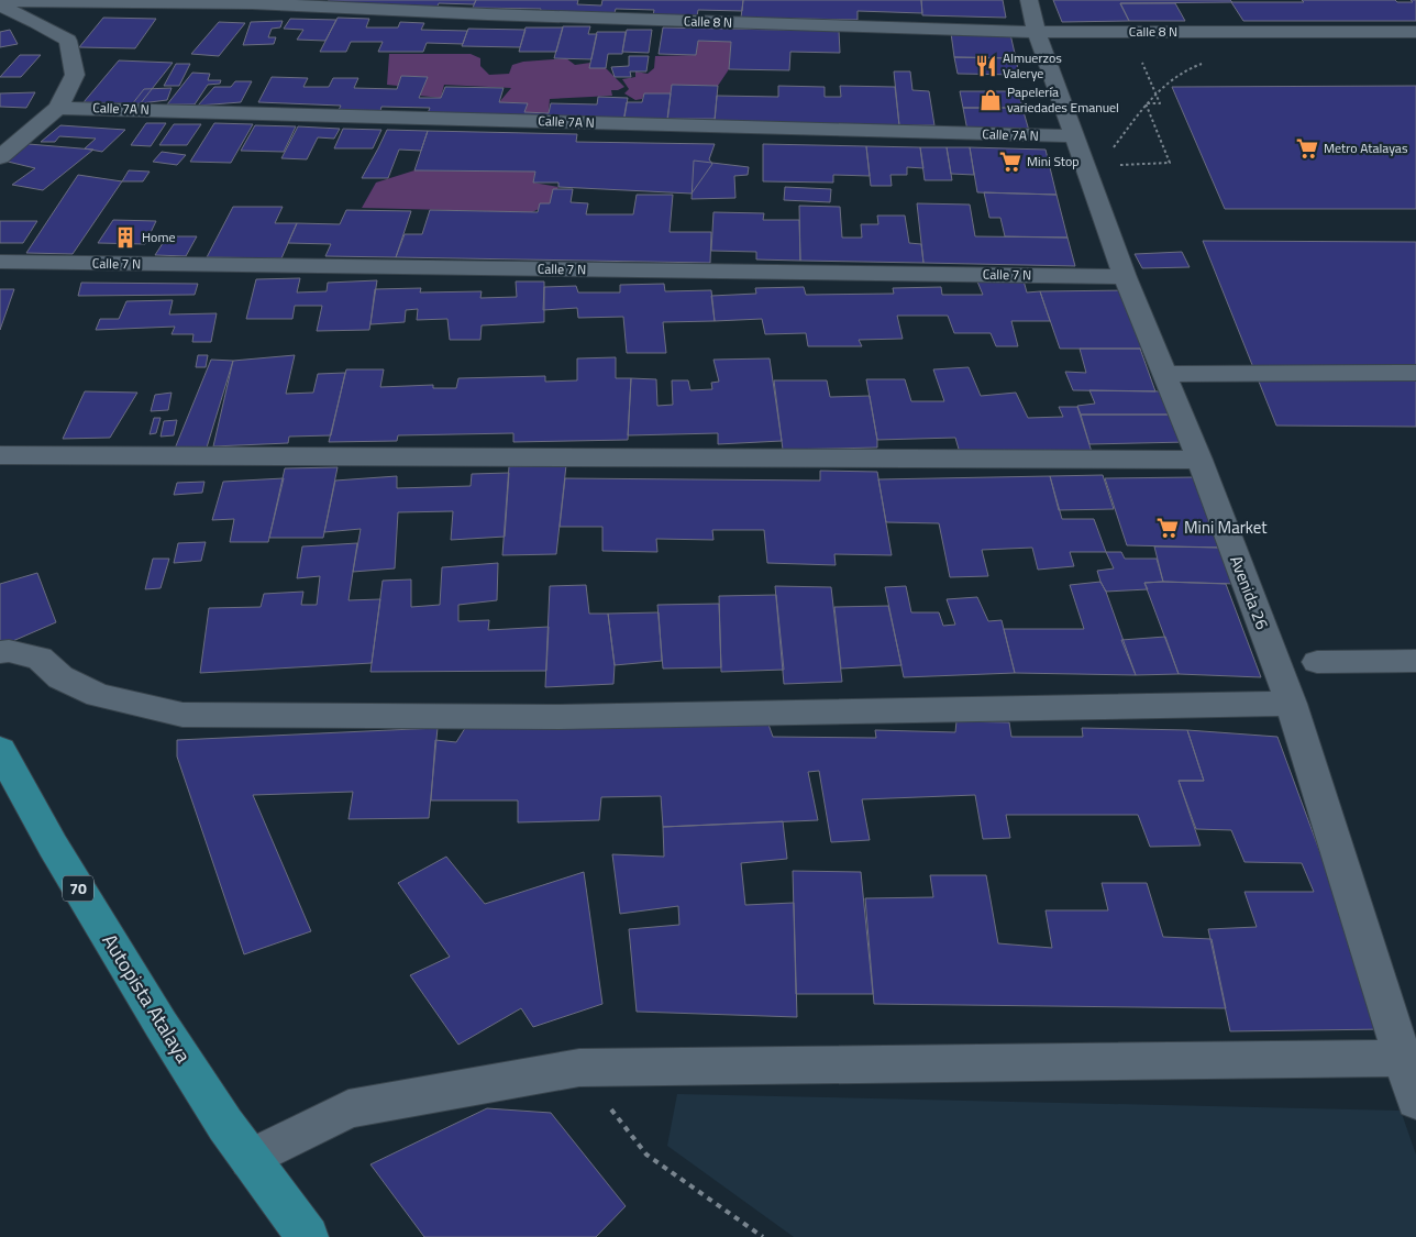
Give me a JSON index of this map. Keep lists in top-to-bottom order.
{
  "streets": {
    "main road": ["70", "Autopista Atalaya"],
    "street": [
      "Calle 8 N",
      "Calle 7A N",
      "Calle 7 N",
      "Avenida 26"
    ]
  },
  "crossings": [
    ["Calle 8 N", "Avenida 26"],
    ["Calle 7A N", "Avenida 26"],
    ["Calle 7 N", "Avenida 26"]
  ],
  "places": {
    "restaurant": ["Almuerzos Valerye"],
    "shop": ["Papelería variedades Emanuel"],
    "supermarket": ["Metro Atalayas", "Mini Stop", "Mini Market"],
    "building": ["Home"]
  }
}
